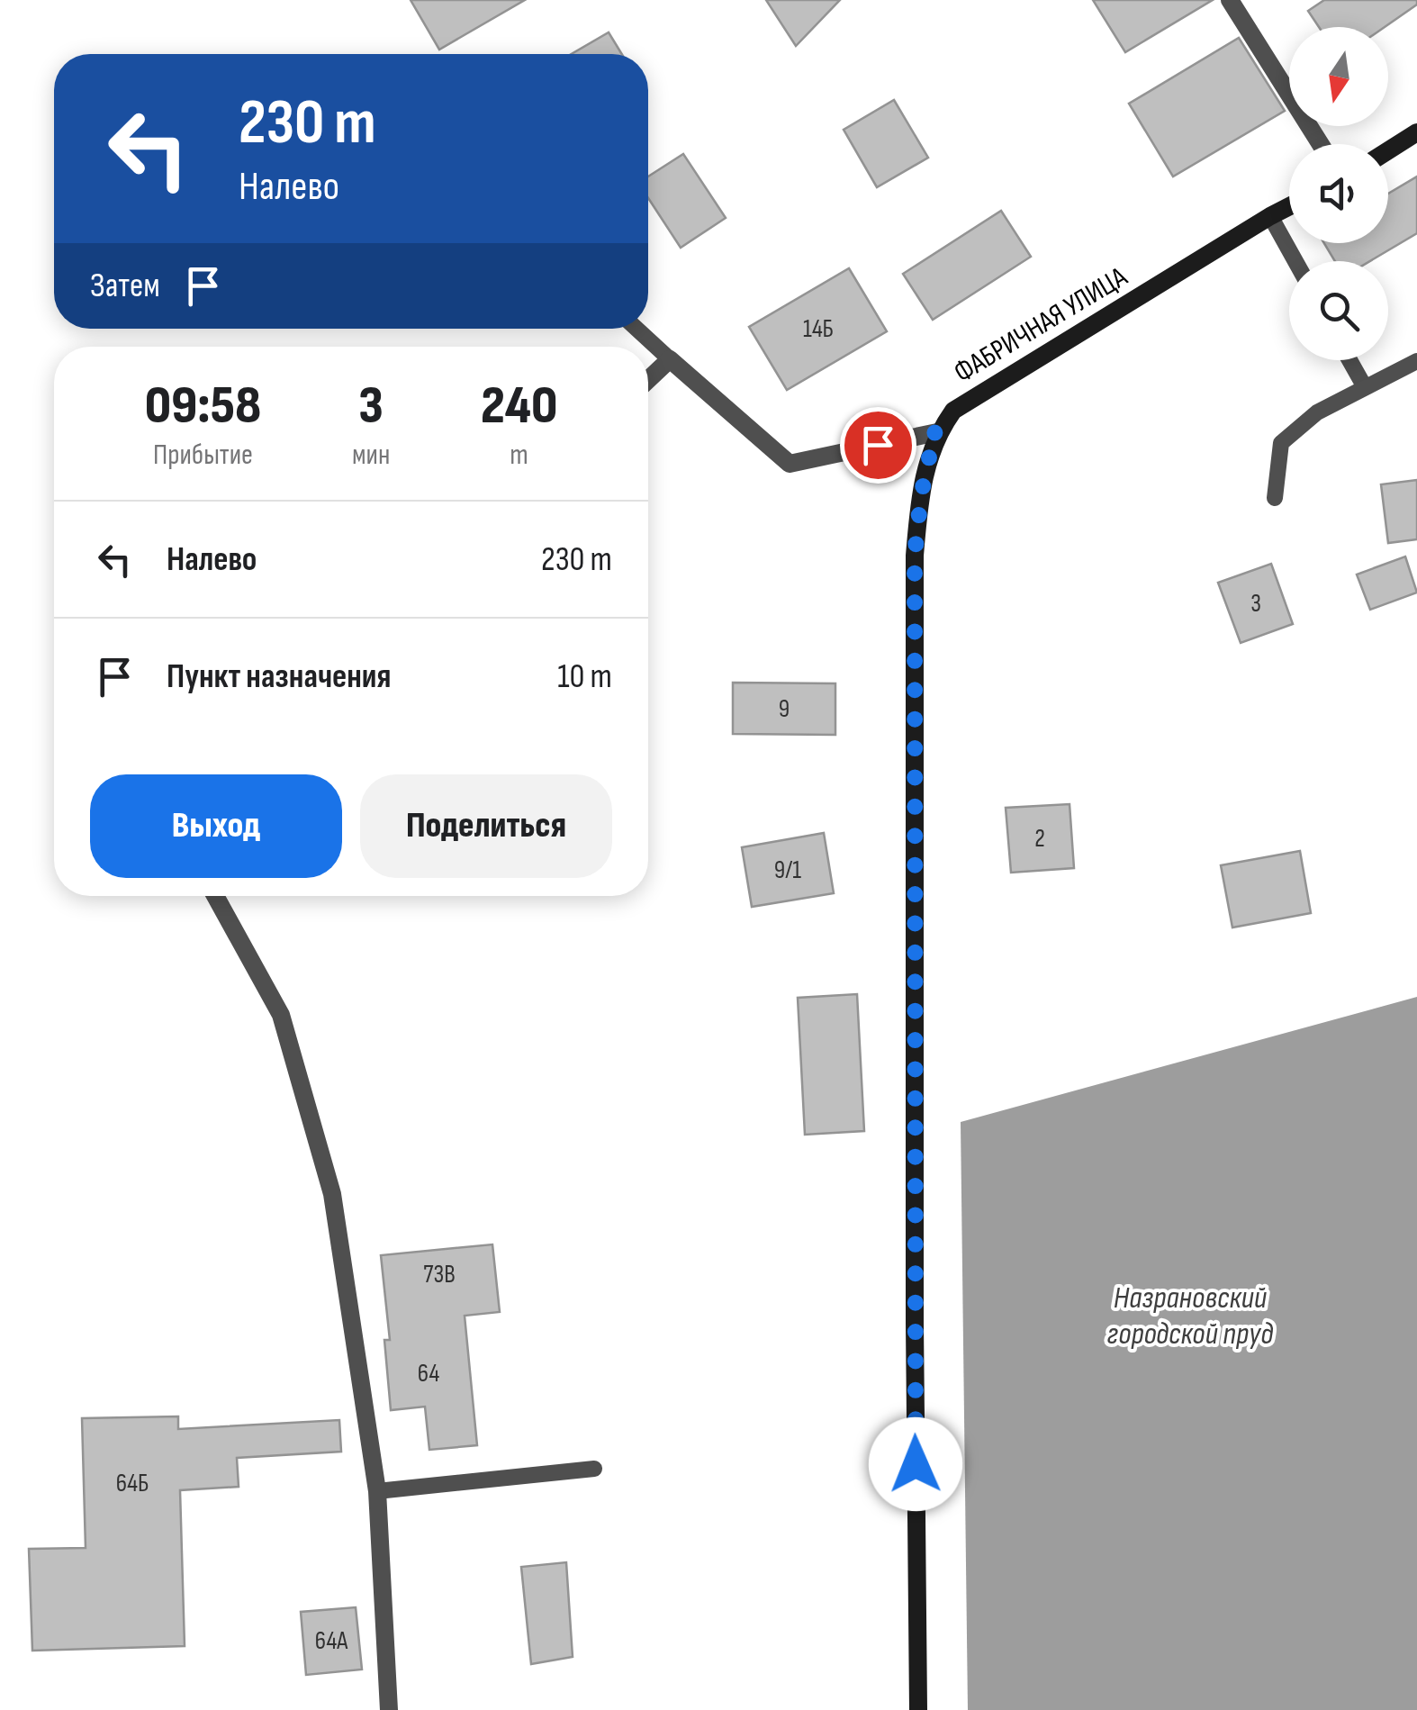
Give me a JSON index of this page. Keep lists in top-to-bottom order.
{
  "streets": {
    "street": ["ФАБРИЧНАЯ УЛИЦА"]
  },
  "water": ["Назрановский городской пруд"],
  "house_numbers": [
    "14Б",
    "3",
    "9",
    "2",
    "9/1",
    "73В",
    "64",
    "64Б",
    "64А"
  ],
  "north": "bottom",
  "page": {
    "turn": ["230 m", "Налево"],
    "then": "Затем",
    "eta": [
      "09:58",
      "Прибытие",
      "3",
      "мин",
      "240",
      "m"
    ],
    "list": [
      {
        "name": "Налево",
        "value": "230 m"
      },
      {
        "name": "Пункт назначения",
        "value": "10 m"
      }
    ],
    "buttons": ["Выход", "Поделиться"]
  }
}
